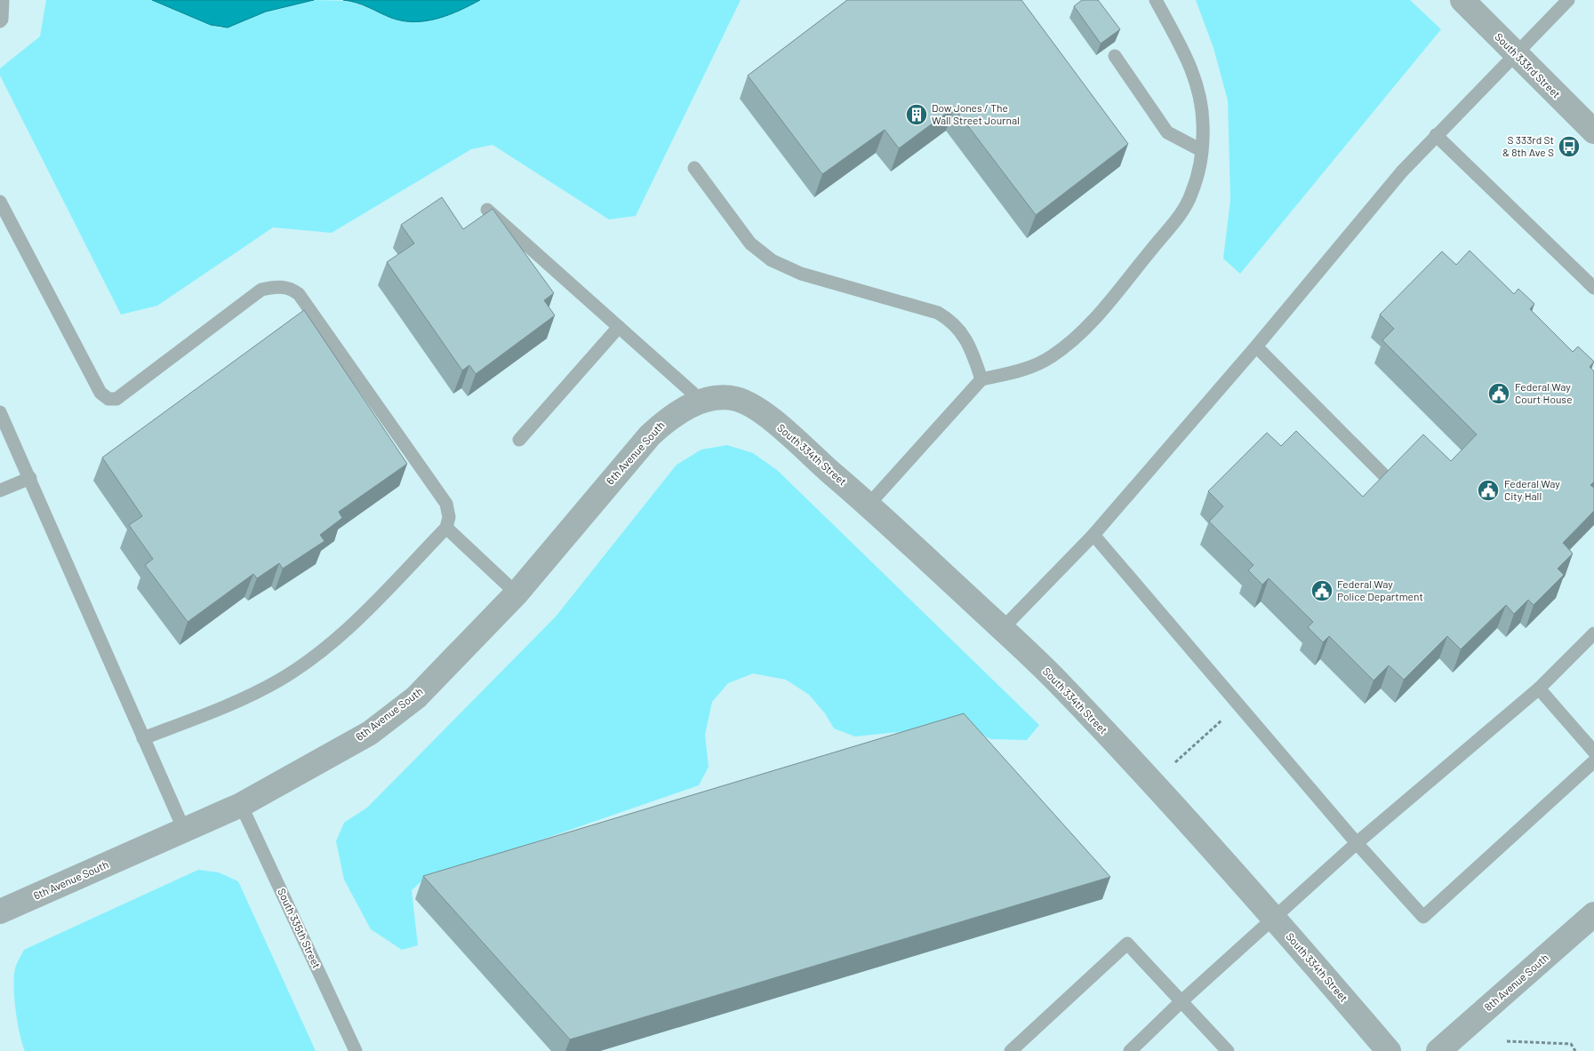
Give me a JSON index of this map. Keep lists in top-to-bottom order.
{
  "streets": {
    "street": [
      "South 333rd Street",
      "6th Avenue South",
      "South 334th Street",
      "8th Avenue South"
    ],
    "lane": ["South 335th Street"]
  },
  "crossings": [
    ["6th Avenue South", "South 334th Street"],
    ["6th Avenue South", "South 335th Street"]
  ],
  "places": {
    "building": ["Dow Jones / The Wall Street Journal"],
    "bus stop": ["S 333rd St & 8th Ave S"],
    "public building": ["Federal Way Court House", "Federal Way City Hall", "Federal Way Police Department"]
  }
}
